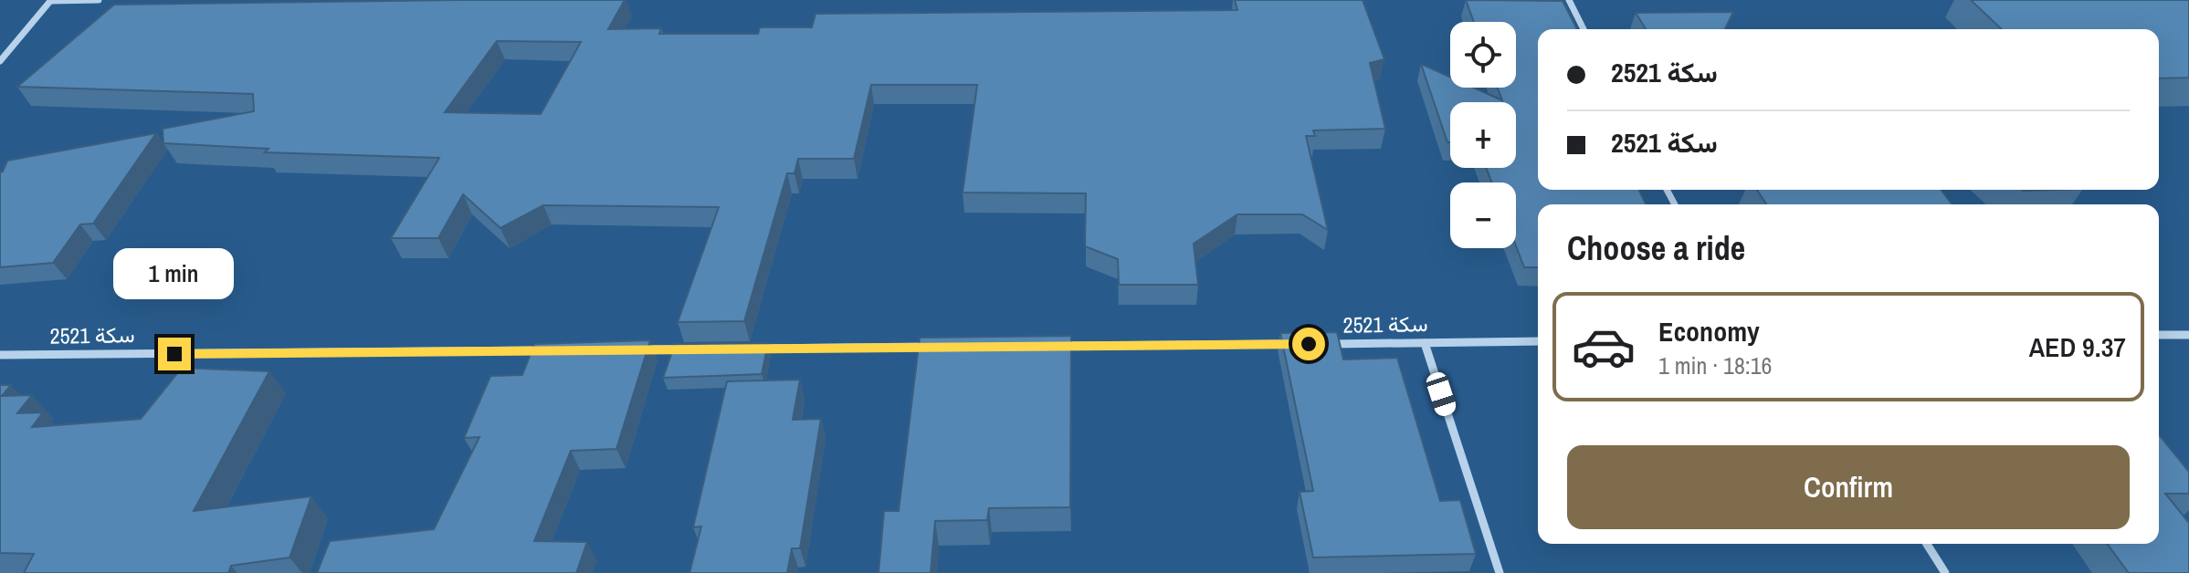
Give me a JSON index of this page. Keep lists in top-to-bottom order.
{
  "streets": {
    "street": ["سكة 2521"]
  },
  "page": {
    "map_buttons": ["+", "−"],
    "banner": ["سكة 2521", "سكة 2521"],
    "heading": "Choose a ride",
    "bubble": "1 min",
    "list": [
      {
        "name": "Economy",
        "note": "1 min · 18:16",
        "value": "AED 9.37"
      }
    ],
    "buttons": "Confirm"
  }
}
